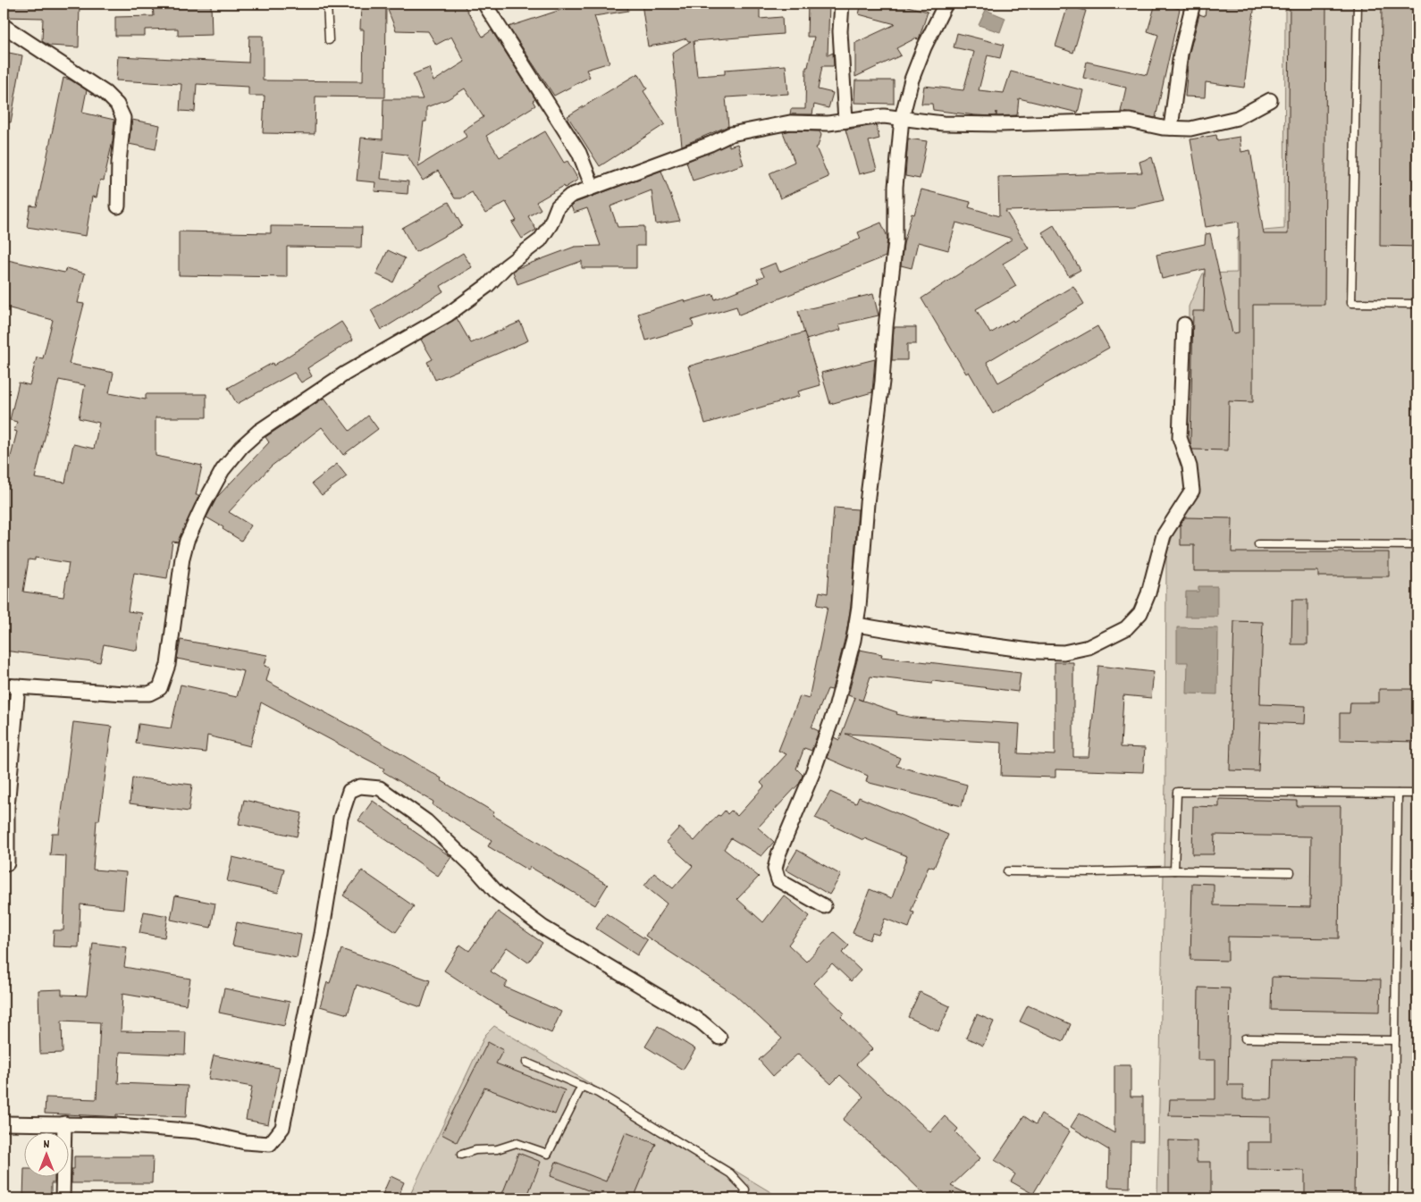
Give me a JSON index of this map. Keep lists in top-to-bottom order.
{
  "north": "top"
}
